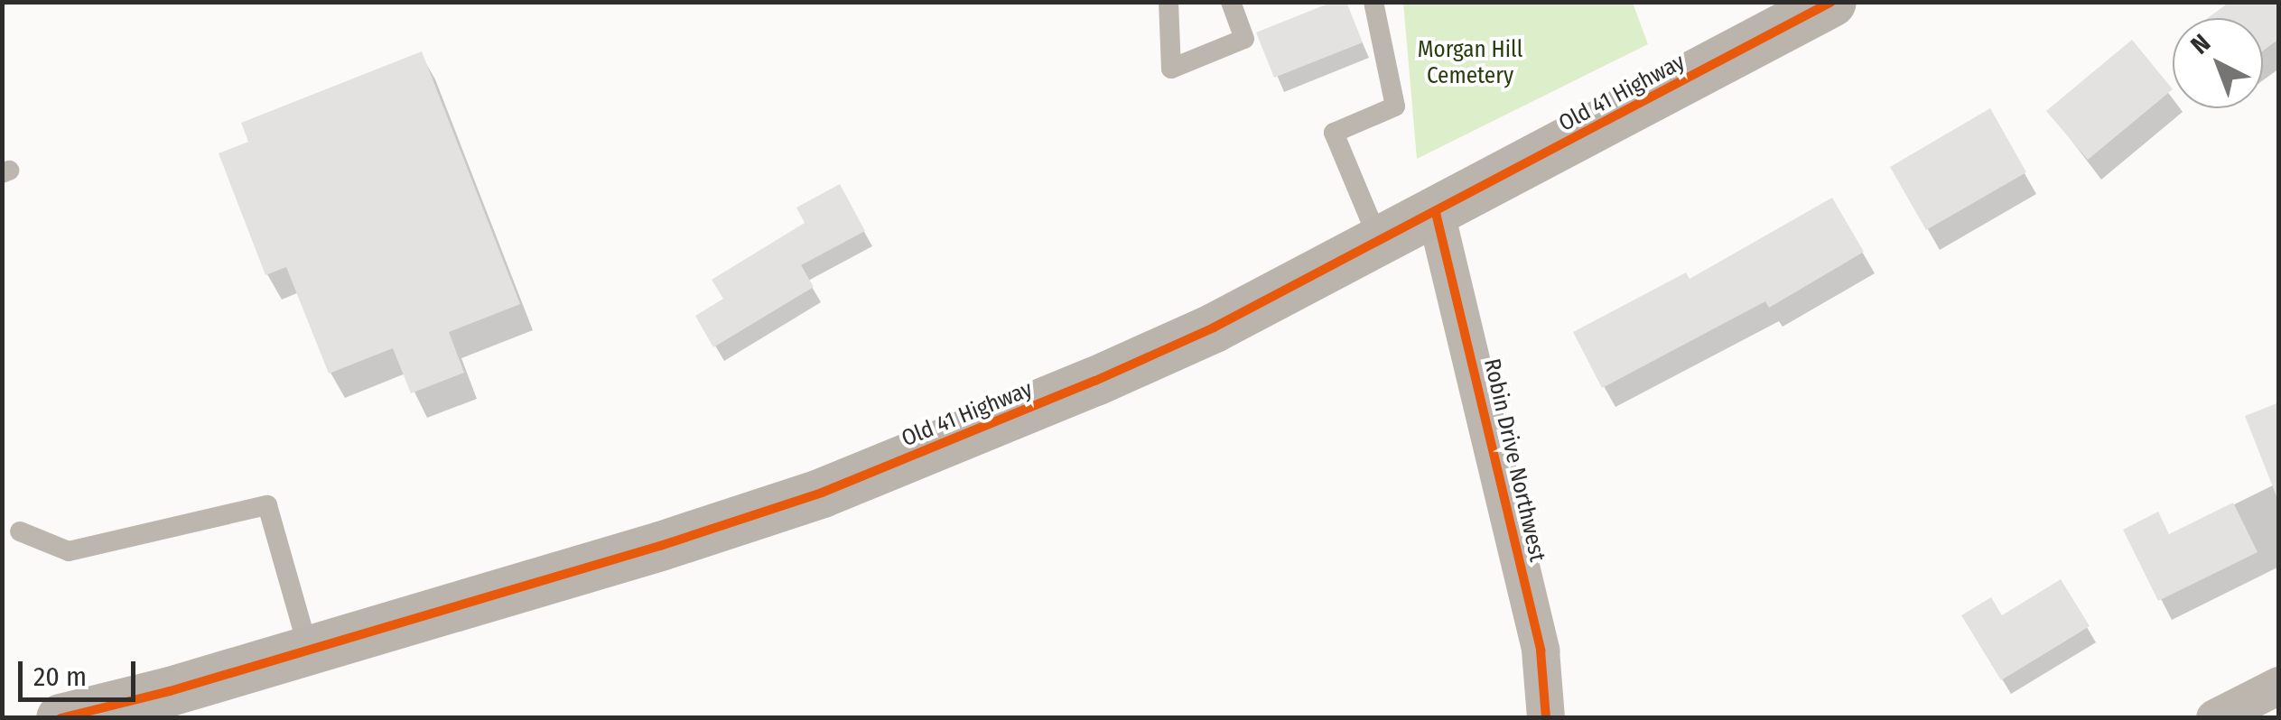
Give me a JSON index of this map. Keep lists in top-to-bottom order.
{
  "streets": {
    "main road": ["Old 41 Highway"],
    "street": ["Robin Drive Northwest"]
  },
  "crossings": [
    ["Old 41 Highway", "Robin Drive Northwest"]
  ],
  "parks": ["Morgan Hill Cemetery"],
  "scale_bar": "20 m",
  "north": "top left"
}
